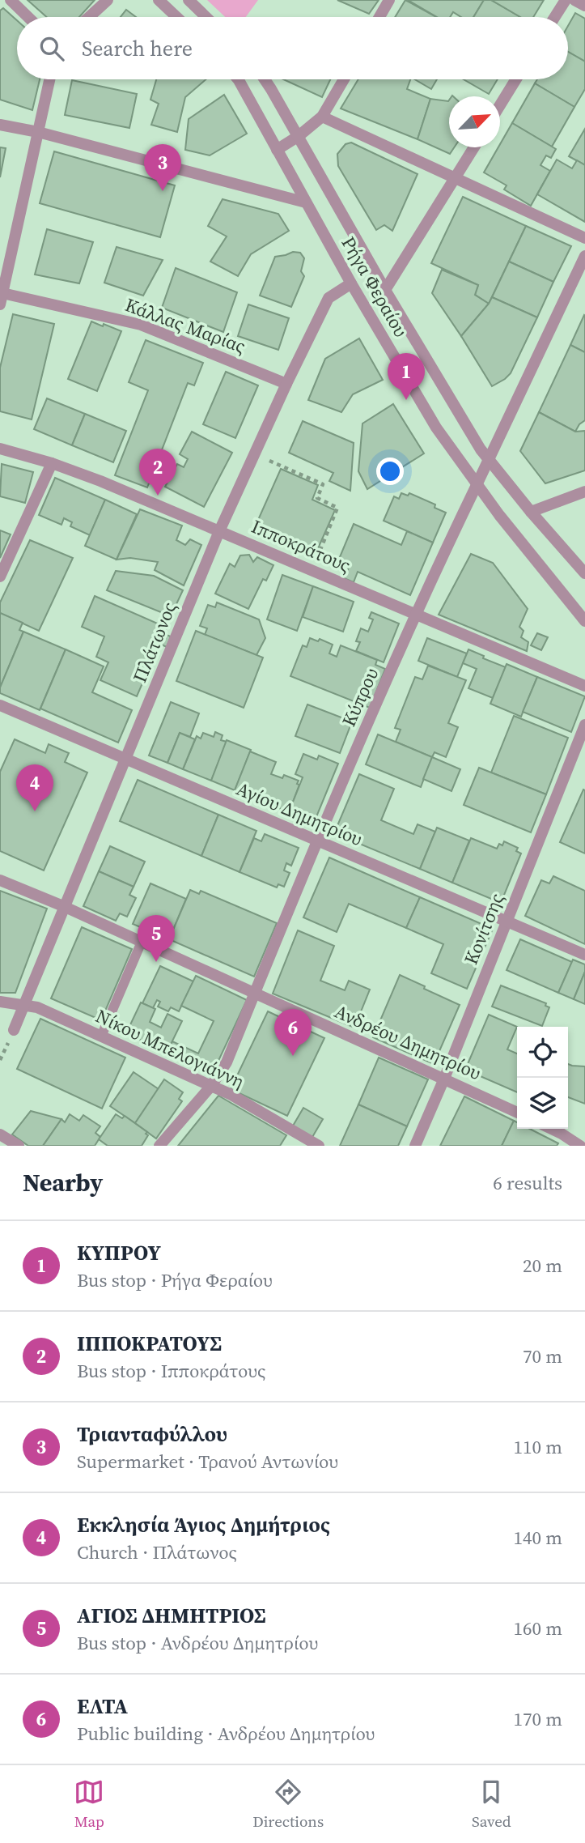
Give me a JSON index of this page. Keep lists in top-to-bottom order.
{
  "streets": {
    "street": [
      "Ρήγα Φεραίου",
      "Κάλλας Μαρίας",
      "Ιπποκράτους",
      "Πλάτωνος",
      "Κύπρου",
      "Αγίου Δημητρίου",
      "Κονίτσης",
      "Ανδρέου Δημητρίου",
      "Νίκου Μπελογιάννη"
    ]
  },
  "crossings": [
    ["Ρήγα Φεραίου", "Πλάτωνος"],
    ["Ρήγα Φεραίου", "Κύπρου"],
    ["Κάλλας Μαρίας", "Πλάτωνος"],
    ["Ιπποκράτους", "Πλάτωνος"],
    ["Ιπποκράτους", "Κύπρου"],
    ["Πλάτωνος", "Αγίου Δημητρίου"],
    ["Πλάτωνος", "Ανδρέου Δημητρίου"],
    ["Πλάτωνος", "Νίκου Μπελογιάννη"],
    ["Κύπρου", "Αγίου Δημητρίου"],
    ["Κύπρου", "Ανδρέου Δημητρίου"],
    ["Κύπρου", "Νίκου Μπελογιάννη"],
    ["Αγίου Δημητρίου", "Κονίτσης"],
    ["Κονίτσης", "Ανδρέου Δημητρίου"]
  ],
  "north": "top right",
  "page": {
    "search": "Search here",
    "pins": [
      "3",
      "1",
      "2",
      "4",
      "5",
      "6"
    ],
    "heading": ["Nearby", "6 results"],
    "list": [
      {
        "mark": "1",
        "name": "ΚΥΠΡΟΥ",
        "note": "Bus stop · Ρήγα Φεραίου",
        "value": "20 m"
      },
      {
        "mark": "2",
        "name": "ΙΠΠΟΚΡΑΤΟΥΣ",
        "note": "Bus stop · Ιπποκράτους",
        "value": "70 m"
      },
      {
        "mark": "3",
        "name": "Τριανταφύλλου",
        "note": "Supermarket · Τρανού Αντωνίου",
        "value": "110 m"
      },
      {
        "mark": "4",
        "name": "Εκκλησία Άγιος Δημήτριος",
        "note": "Church · Πλάτωνος",
        "value": "140 m"
      },
      {
        "mark": "5",
        "name": "ΑΓΙΟΣ ΔΗΜΗΤΡΙΟΣ",
        "note": "Bus stop · Ανδρέου Δημητρίου",
        "value": "160 m"
      },
      {
        "mark": "6",
        "name": "ΕΛΤΑ",
        "note": "Public building · Ανδρέου Δημητρίου",
        "value": "170 m"
      }
    ],
    "nav": ["Map", "Directions", "Saved"]
  }
}
